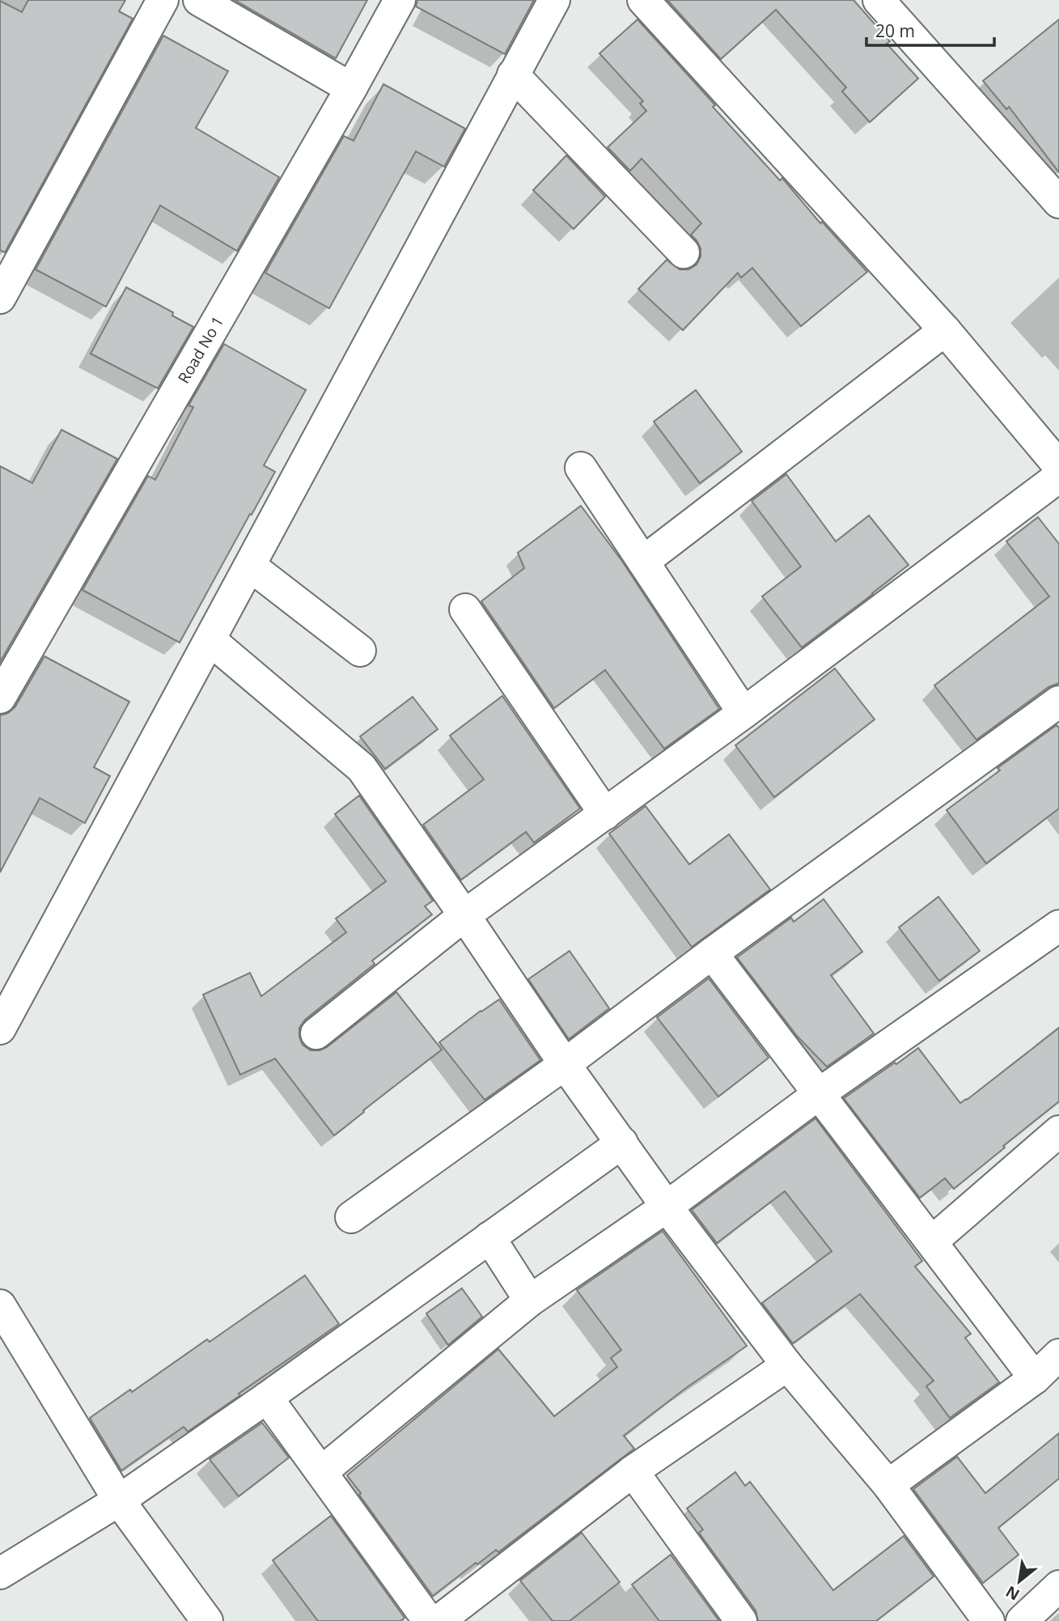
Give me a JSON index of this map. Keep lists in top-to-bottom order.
{
  "streets": {
    "street": ["Road No 1"]
  },
  "scale_bar": "20 m",
  "north": "bottom left"
}
